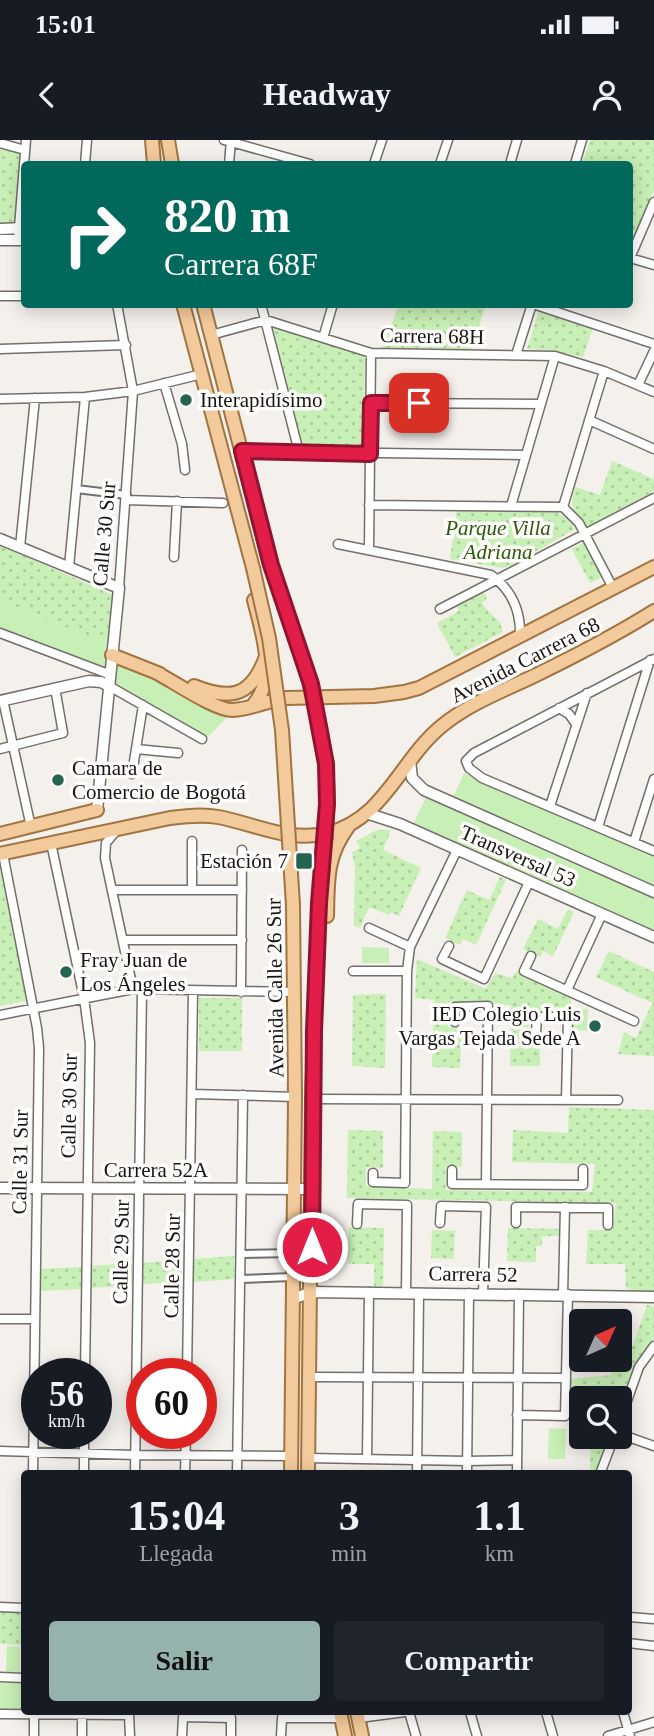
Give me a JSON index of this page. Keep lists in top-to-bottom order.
{
  "streets": {
    "main road": ["Avenida Carrera 68", "Avenida Calle 26 Sur"],
    "street": [
      "Carrera 68H",
      "Calle 30 Sur",
      "Transversal 53",
      "Calle 31 Sur",
      "Carrera 52A",
      "Calle 29 Sur",
      "Calle 28 Sur",
      "Carrera 52"
    ]
  },
  "crossings": [
    ["Calle 30 Sur", "Avenida Carrera 68"],
    ["Calle 30 Sur", "Carrera 52A"],
    ["Avenida Carrera 68", "Transversal 53"],
    ["Avenida Carrera 68", "Calle 31 Sur"],
    ["Avenida Carrera 68", "Calle 29 Sur"],
    ["Avenida Calle 26 Sur", "Carrera 52A"],
    ["Avenida Calle 26 Sur", "Carrera 52"],
    ["Calle 31 Sur", "Carrera 52A"],
    ["Carrera 52A", "Calle 29 Sur"],
    ["Carrera 52A", "Calle 28 Sur"]
  ],
  "parks": ["Parque Villa Adriana"],
  "places": {
    "other": [
      "Interapidísimo",
      "Camara de Comercio de Bogotá",
      "Fray Juan de Los Ángeles",
      "IED Colegio Luis Vargas Tejada Sede A"
    ],
    "transit": ["Estación 7"]
  },
  "north": "top right",
  "page": {
    "status": "15:01",
    "header": "Headway",
    "turn": ["820 m", "Carrera 68F"],
    "speed": "56 km/h",
    "limit": "60",
    "eta": [
      "15:04",
      "Llegada",
      "3",
      "min",
      "1.1",
      "km"
    ],
    "buttons": ["Salir", "Compartir"]
  }
}
